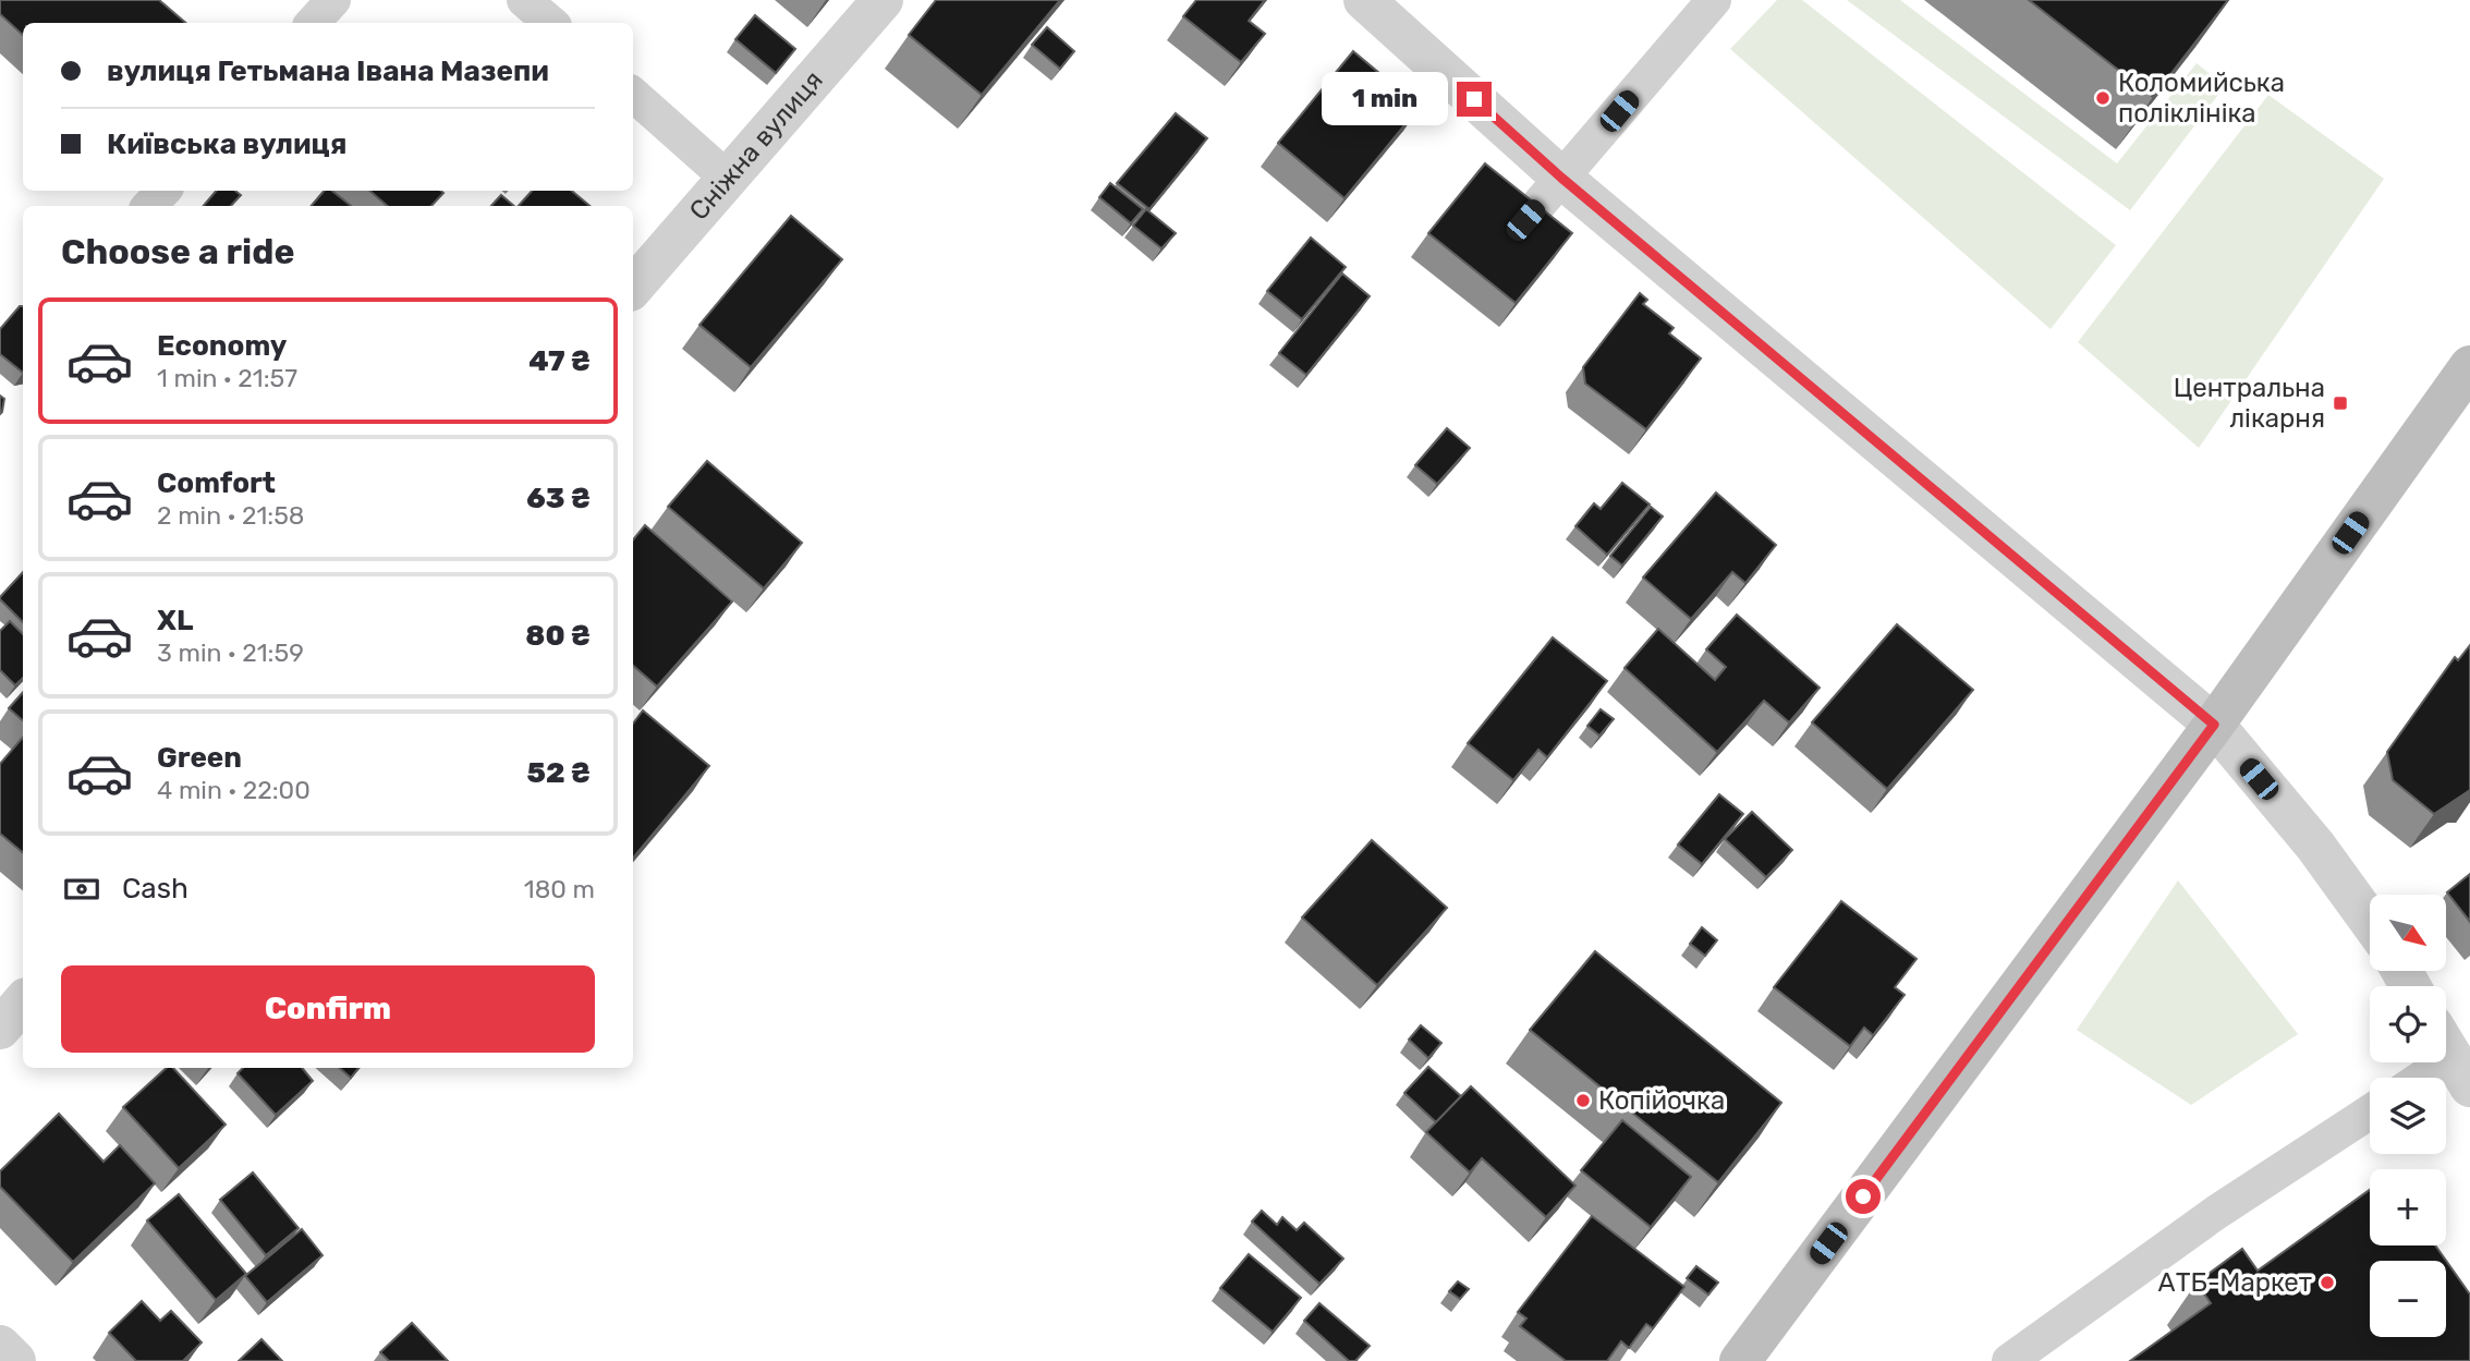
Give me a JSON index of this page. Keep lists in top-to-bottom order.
{
  "streets": {
    "street": ["Сніжна вулиця"]
  },
  "places": {
    "other": ["Коломийська поліклініка", "Копійочка", "АТБ-Маркет"],
    "transit": ["Центральна лікарня"]
  },
  "north": "bottom right",
  "page": {
    "banner": ["вулиця Гетьмана Івана Мазепи", "Київська вулиця"],
    "bubble": "1 min",
    "heading": "Choose a ride",
    "list": [
      {
        "name": "Economy",
        "note": "1 min · 21:57",
        "value": "47 ₴"
      },
      {
        "name": "Comfort",
        "note": "2 min · 21:58",
        "value": "63 ₴"
      },
      {
        "name": "XL",
        "note": "3 min · 21:59",
        "value": "80 ₴"
      },
      {
        "name": "Green",
        "note": "4 min · 22:00",
        "value": "52 ₴"
      }
    ],
    "pay": ["Cash", "180 m"],
    "map_buttons": ["+", "−"],
    "buttons": "Confirm"
  }
}
